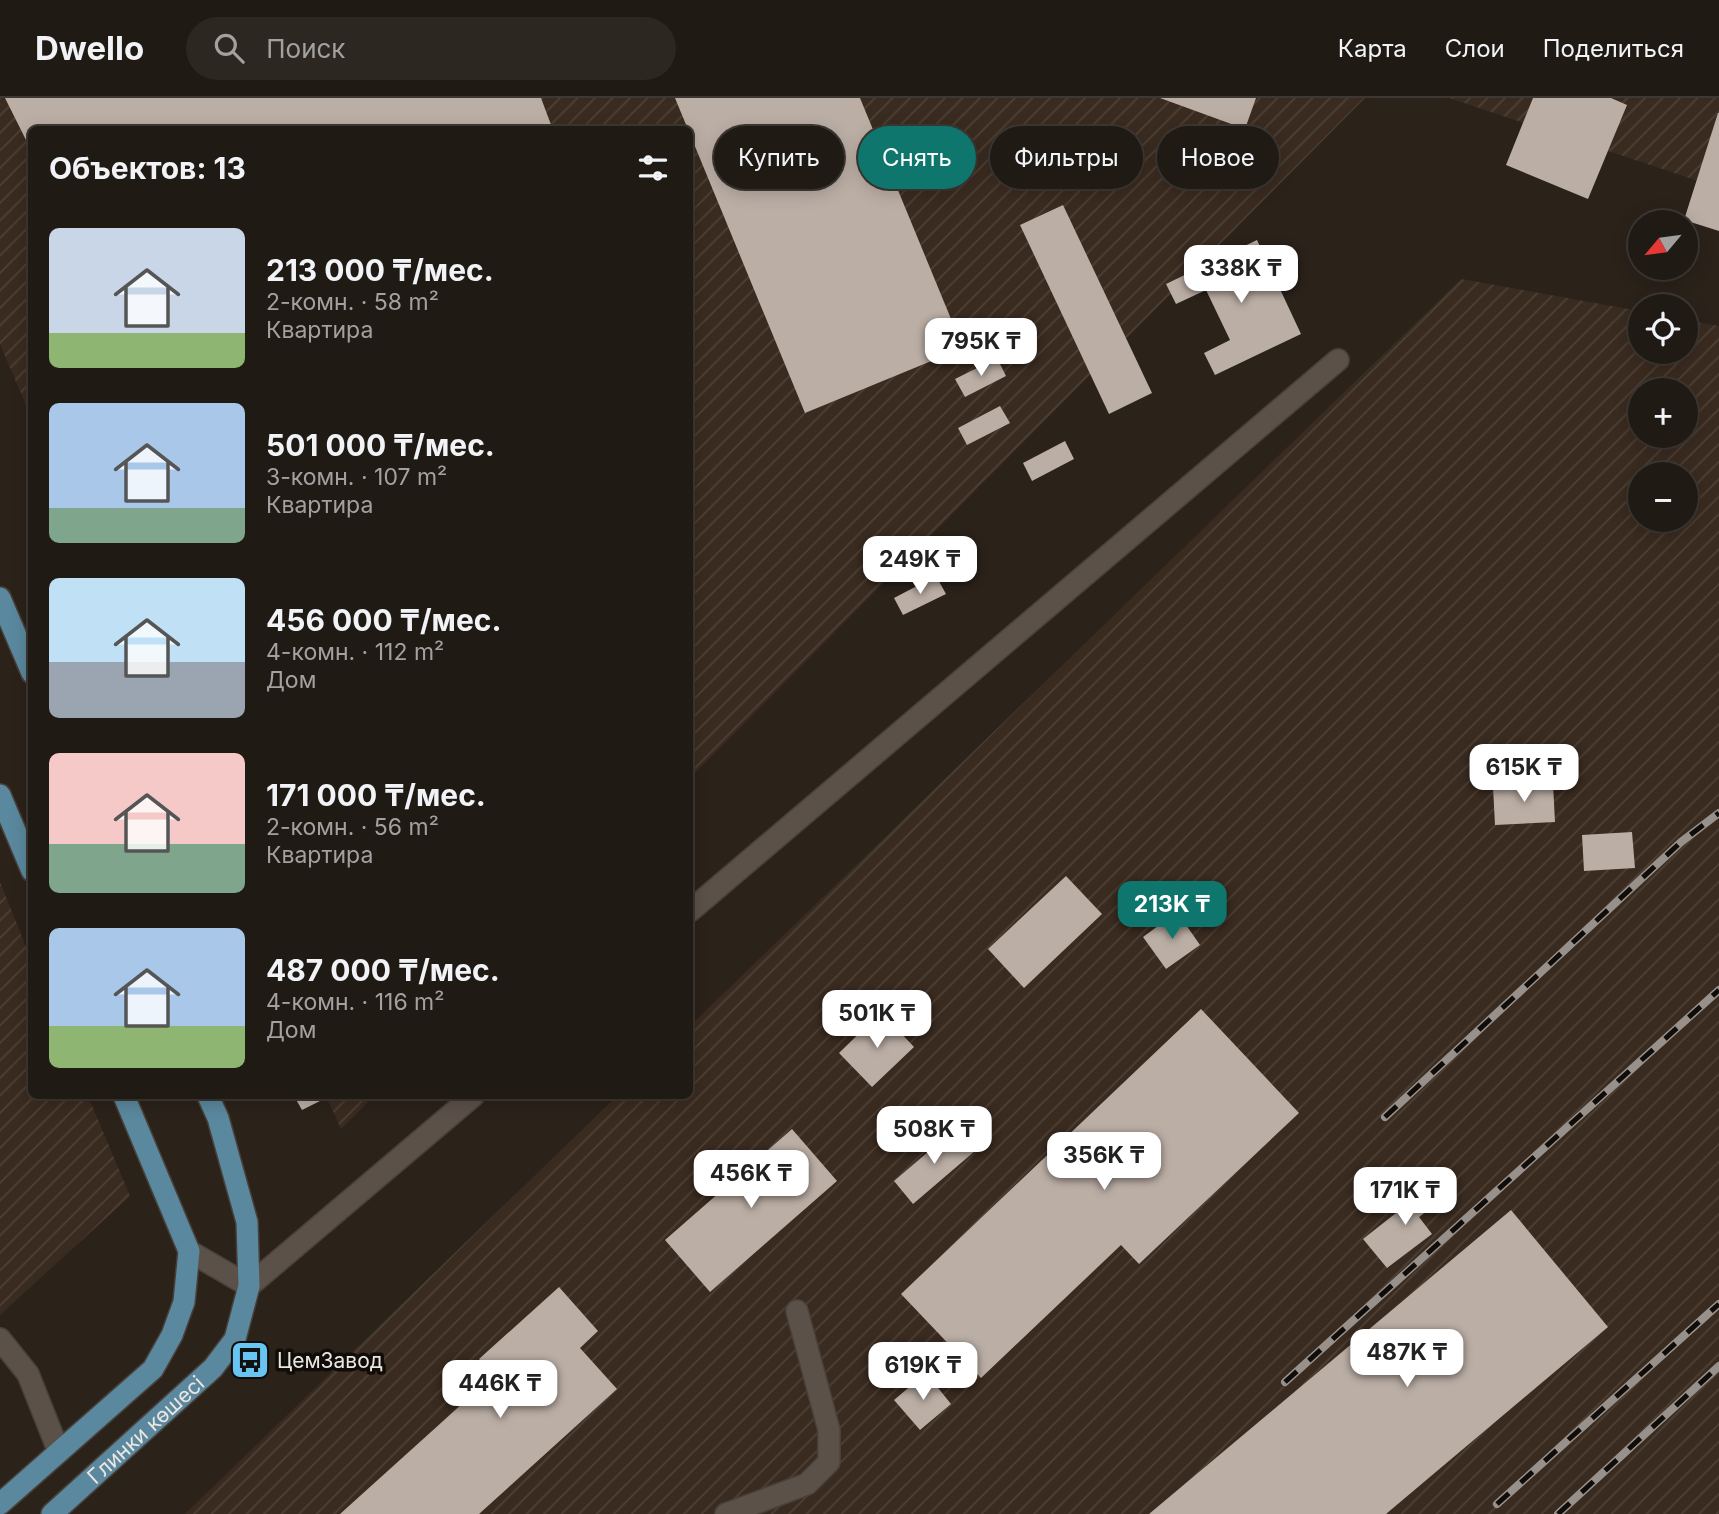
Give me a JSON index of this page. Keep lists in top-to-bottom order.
{
  "streets": {
    "main road": ["Глинки көшесі"]
  },
  "places": {
    "bus stop": ["ЦемЗавод"]
  },
  "north": "bottom left",
  "page": {
    "header": "Dwello",
    "search": "Поиск",
    "nav": ["Карта", "Слои", "Поделиться"],
    "chip": [
      "Купить",
      "Снять",
      "Фильтры",
      "Новое"
    ],
    "heading": "Объектов: 13",
    "map_buttons": ["+", "−"],
    "list": [
      {
        "name": "213 000 ₸/мес.",
        "note": "2-комн. · 58 m² · Квартира"
      },
      {
        "name": "501 000 ₸/мес.",
        "note": "3-комн. · 107 m² · Квартира"
      },
      {
        "name": "456 000 ₸/мес.",
        "note": "4-комн. · 112 m² · Дом"
      },
      {
        "name": "171 000 ₸/мес.",
        "note": "2-комн. · 56 m² · Квартира"
      },
      {
        "name": "487 000 ₸/мес.",
        "note": "4-комн. · 116 m² · Дом"
      }
    ],
    "price": [
      "338K ₸",
      "795K ₸",
      "249K ₸",
      "615K ₸",
      "213K ₸",
      "501K ₸",
      "508K ₸",
      "356K ₸",
      "456K ₸",
      "171K ₸",
      "487K ₸",
      "619K ₸",
      "446K ₸"
    ]
  }
}
